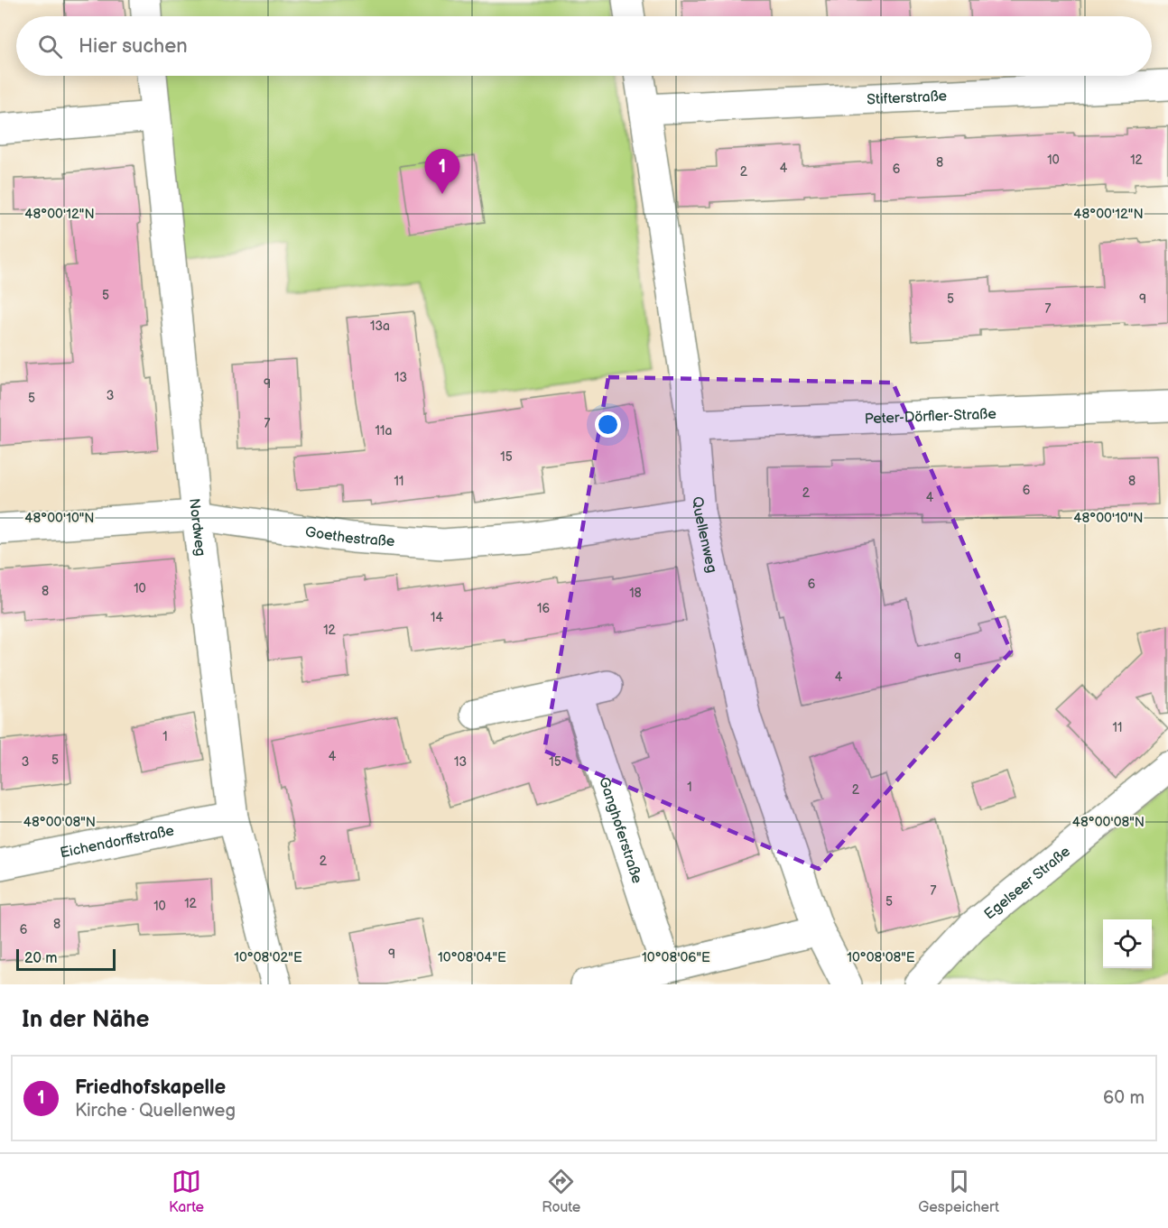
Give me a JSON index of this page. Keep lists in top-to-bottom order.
{
  "streets": {
    "street": [
      "Stifterstraße",
      "Peter-Dörfler-Straße",
      "Nordweg",
      "Quellenweg",
      "Goethestraße",
      "Ganghoferstraße",
      "Eichendorffstraße",
      "Egelseer Straße"
    ]
  },
  "crossings": [
    ["Stifterstraße", "Quellenweg"],
    ["Peter-Dörfler-Straße", "Quellenweg"],
    ["Nordweg", "Goethestraße"],
    ["Nordweg", "Eichendorffstraße"],
    ["Quellenweg", "Goethestraße"]
  ],
  "house_numbers": [
    "10",
    "12",
    "8",
    "4",
    "6",
    "2",
    "5",
    "5",
    "9",
    "7",
    "13a",
    "13",
    "9",
    "3",
    "5",
    "7",
    "11a",
    "15",
    "11",
    "8",
    "6",
    "2",
    "4",
    "6",
    "10",
    "8",
    "18",
    "16",
    "14",
    "12",
    "9",
    "4",
    "11",
    "1",
    "4",
    "5",
    "3",
    "13",
    "15",
    "1",
    "2",
    "2",
    "7",
    "5",
    "12",
    "10",
    "8",
    "6",
    "9"
  ],
  "scale_bar": "20 m",
  "page": {
    "search": "Hier suchen",
    "pins": "1",
    "scale": "20 m",
    "heading": "In der Nähe",
    "list": [
      {
        "mark": "1",
        "name": "Friedhofskapelle",
        "note": "Kirche · Quellenweg",
        "value": "60 m"
      }
    ],
    "nav": ["Karte", "Route", "Gespeichert"]
  },
  "coordinates": [
    "48°00'12\"N",
    "48°00'10\"N",
    "48°00'08\"N",
    "10°08'02\"E",
    "10°08'04\"E",
    "10°08'06\"E",
    "10°08'08\"E"
  ]
}
